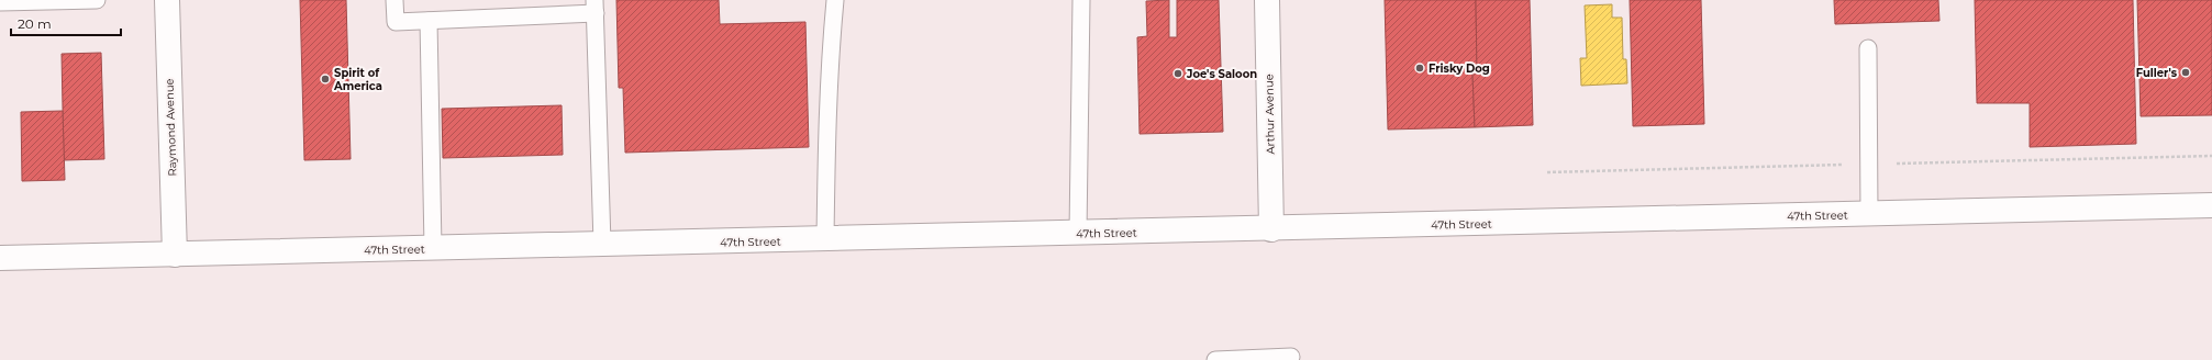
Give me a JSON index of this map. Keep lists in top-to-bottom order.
{
  "streets": {
    "main road": ["Arthur Avenue", "Raymond Avenue", "47th Street"]
  },
  "crossings": [
    ["Arthur Avenue", "47th Street"],
    ["Raymond Avenue", "47th Street"]
  ],
  "places": [
    "Frisky Dog",
    "Fuller's",
    "Joe's Saloon",
    "Spirit of America"
  ],
  "scale_bar": "20 m"
}
